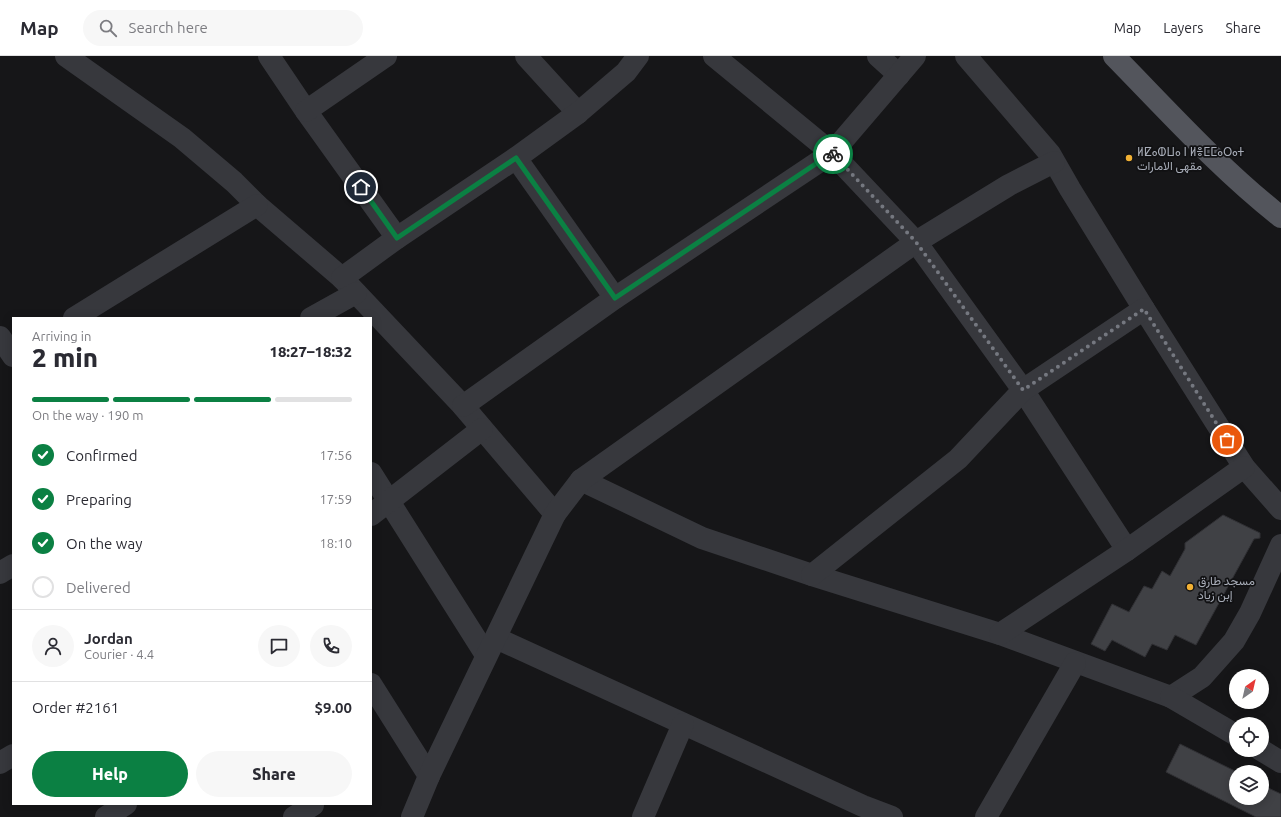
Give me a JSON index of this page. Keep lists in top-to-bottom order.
{
  "places": ["ⵍⵇⴰⵀⵡⴰ ⵏ ⵍⴻⵎⵎⴰⵔⴰⵜ مقهى الامارات", "مسجد طارق إبن زياد"],
  "north": "top right",
  "page": {
    "header": "Map",
    "search": "Search here",
    "nav": ["Map", "Layers", "Share"],
    "heading": ["2 min", "Arriving in", "18:27–18:32"],
    "panel": [
      "Jordan",
      "Courier · 4.4",
      "Order #2161",
      "$9.00"
    ],
    "bar": "On the way · 190 m",
    "list": [
      ["Confirmed", "17:56"],
      ["Preparing", "17:59"],
      ["On the way", "18:10"],
      "Delivered"
    ],
    "buttons": ["Help", "Share"]
  }
}
